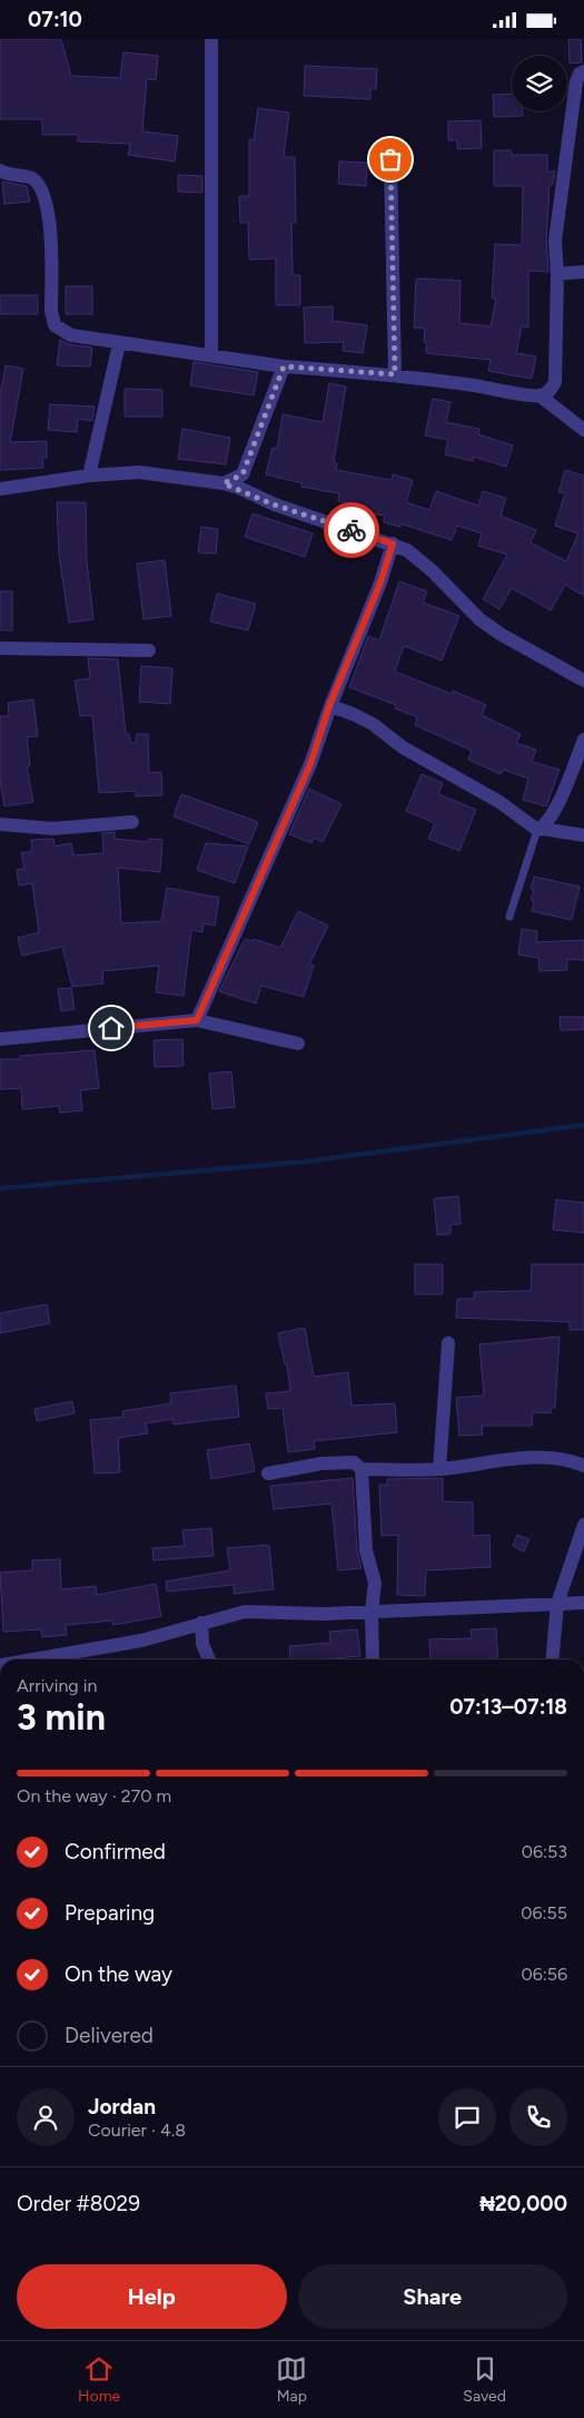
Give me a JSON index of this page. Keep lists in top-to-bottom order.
{
  "page": {
    "status": "07:10",
    "heading": ["3 min", "Arriving in", "07:13–07:18"],
    "panel": [
      "Jordan",
      "Courier · 4.8",
      "Order #8029",
      "₦20,000"
    ],
    "bar": "On the way · 270 m",
    "list": [
      ["Confirmed", "06:53"],
      ["Preparing", "06:55"],
      ["On the way", "06:56"],
      "Delivered"
    ],
    "buttons": ["Help", "Share"],
    "tabs": ["Home", "Map", "Saved"]
  }
}
